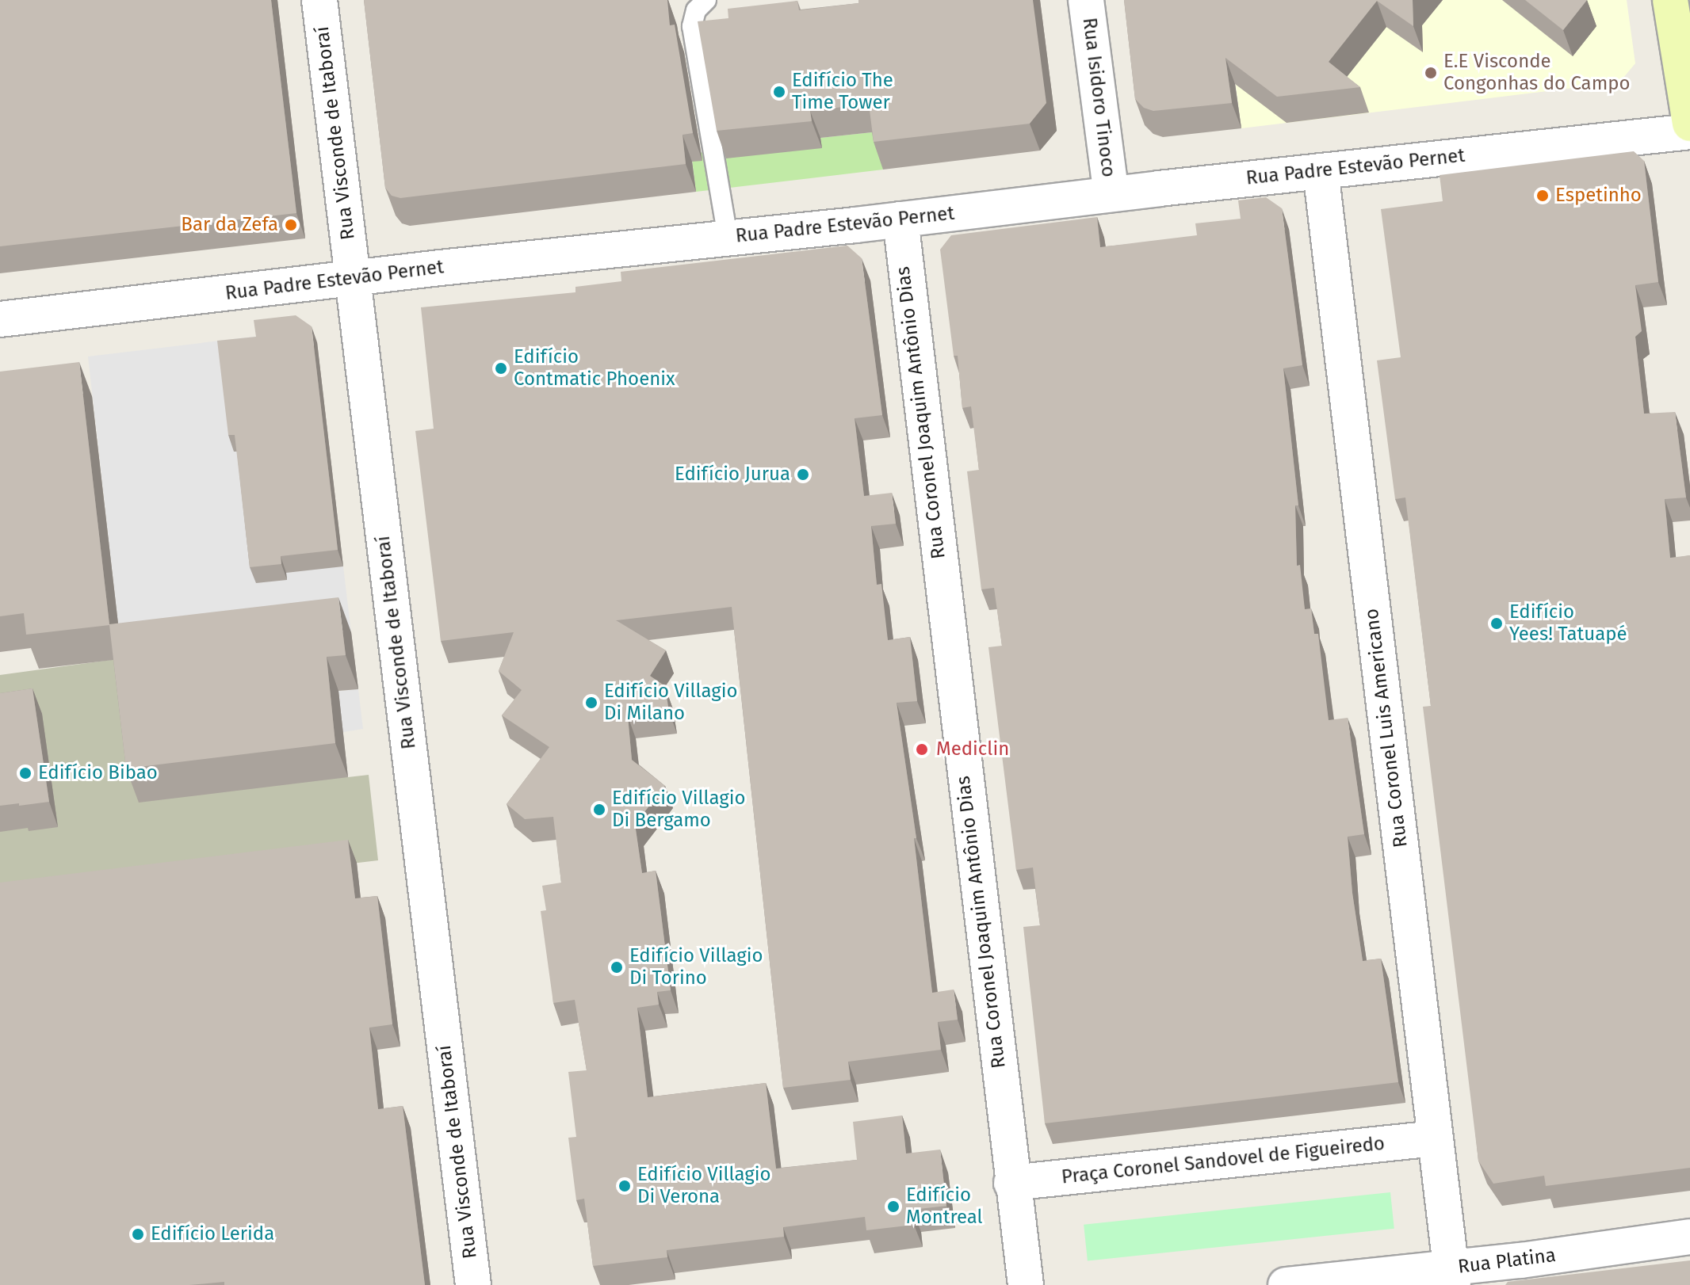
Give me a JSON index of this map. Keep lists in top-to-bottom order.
{
  "streets": {
    "street": [
      "Rua Isidoro Tinoco",
      "Rua Visconde de Itaboraí",
      "Rua Padre Estevão Pernet",
      "Rua Coronel Joaquim Antônio Dias",
      "Rua Coronel Luis Americano",
      "Praça Coronel Sandovel de Figueiredo",
      "Rua Platina"
    ]
  },
  "crossings": [
    ["Rua Isidoro Tinoco", "Rua Padre Estevão Pernet"],
    ["Rua Visconde de Itaboraí", "Rua Padre Estevão Pernet"],
    ["Rua Padre Estevão Pernet", "Rua Coronel Joaquim Antônio Dias"],
    ["Rua Padre Estevão Pernet", "Rua Coronel Luis Americano"],
    ["Rua Coronel Joaquim Antônio Dias", "Praça Coronel Sandovel de Figueiredo"],
    ["Rua Coronel Luis Americano", "Praça Coronel Sandovel de Figueiredo"],
    ["Rua Coronel Luis Americano", "Rua Platina"]
  ],
  "places": [
    "E.E Visconde Congonhas do Campo",
    "Edifício The Time Tower",
    "Espetinho",
    "Bar da Zefa",
    "Edifício Contmatic Phoenix",
    "Edifício Jurua",
    "Edifício Yees! Tatuapé",
    "Edifício Villagio Di Milano",
    "Mediclin",
    "Edifício Bibao",
    "Edifício Villagio Di Bergamo",
    "Edifício Villagio Di Torino",
    "Edifício Villagio Di Verona",
    "Edifício Montreal",
    "Edifício Lerida"
  ]
}
